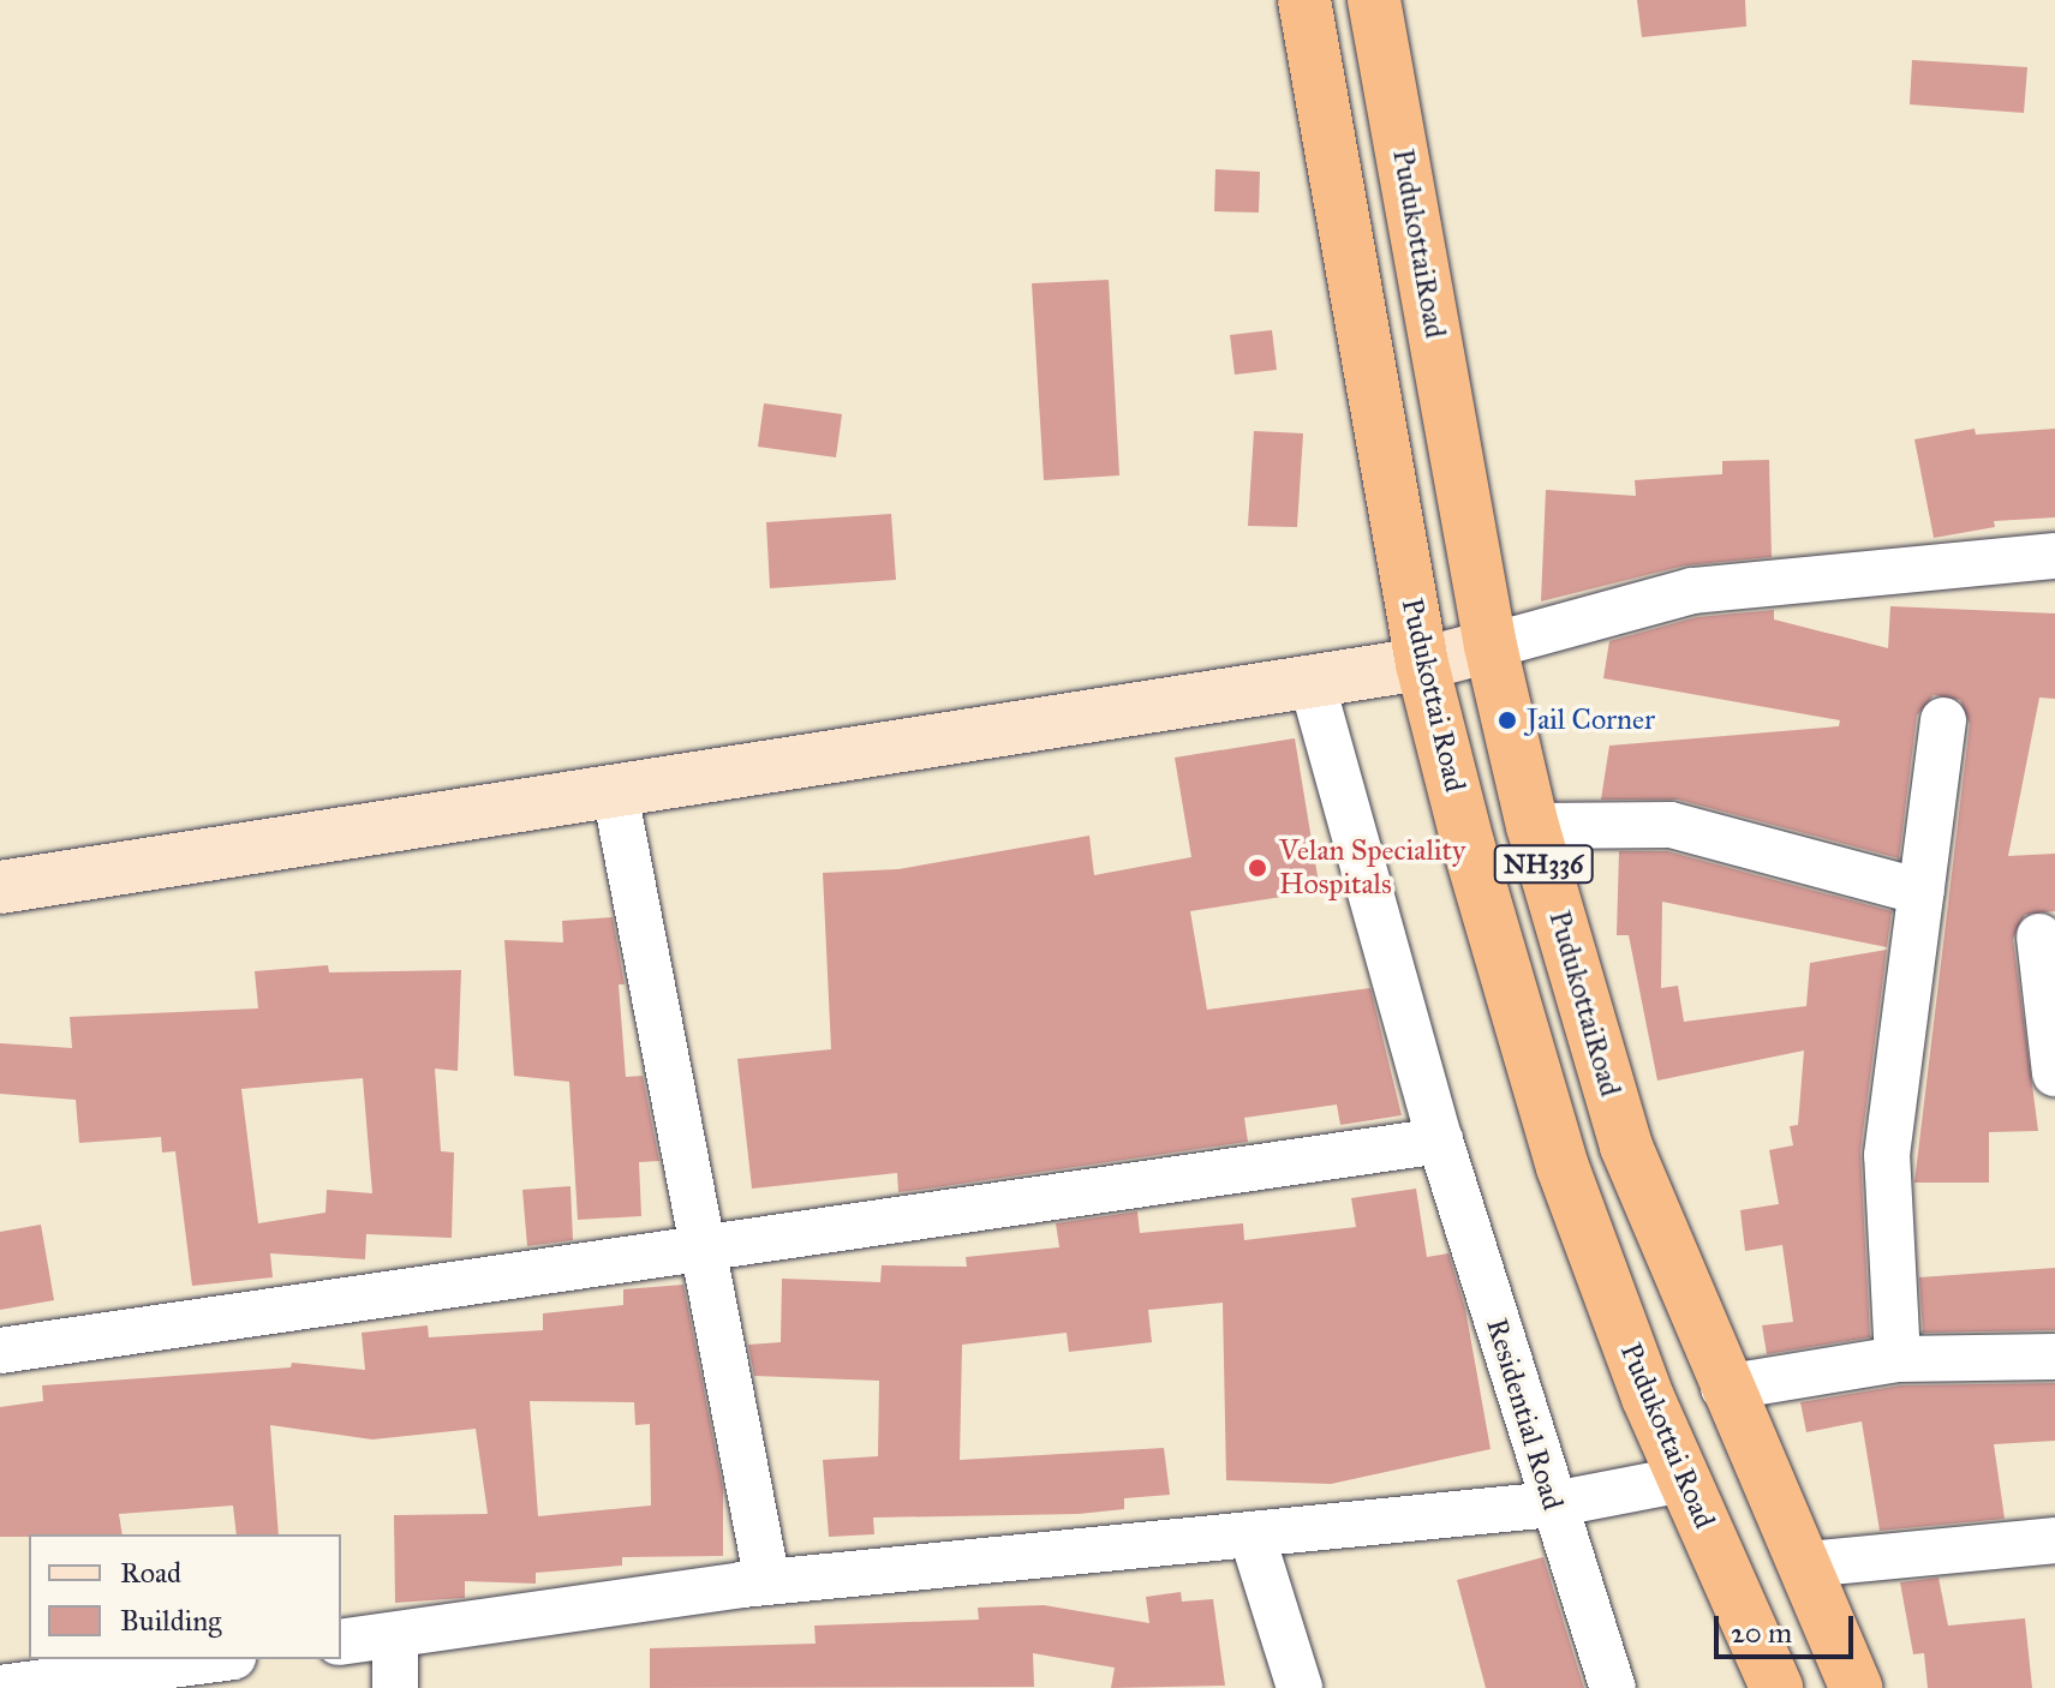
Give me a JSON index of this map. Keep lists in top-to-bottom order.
{
  "streets": {
    "highway": ["PudukottaiRoad", "Pudukottai Road", "NH336"],
    "street": ["Residential Road"]
  },
  "places": ["Jail Corner", "Velan Speciality Hospitals"],
  "legend": ["Road", "Building"],
  "scale_bar": "20 m"
}
